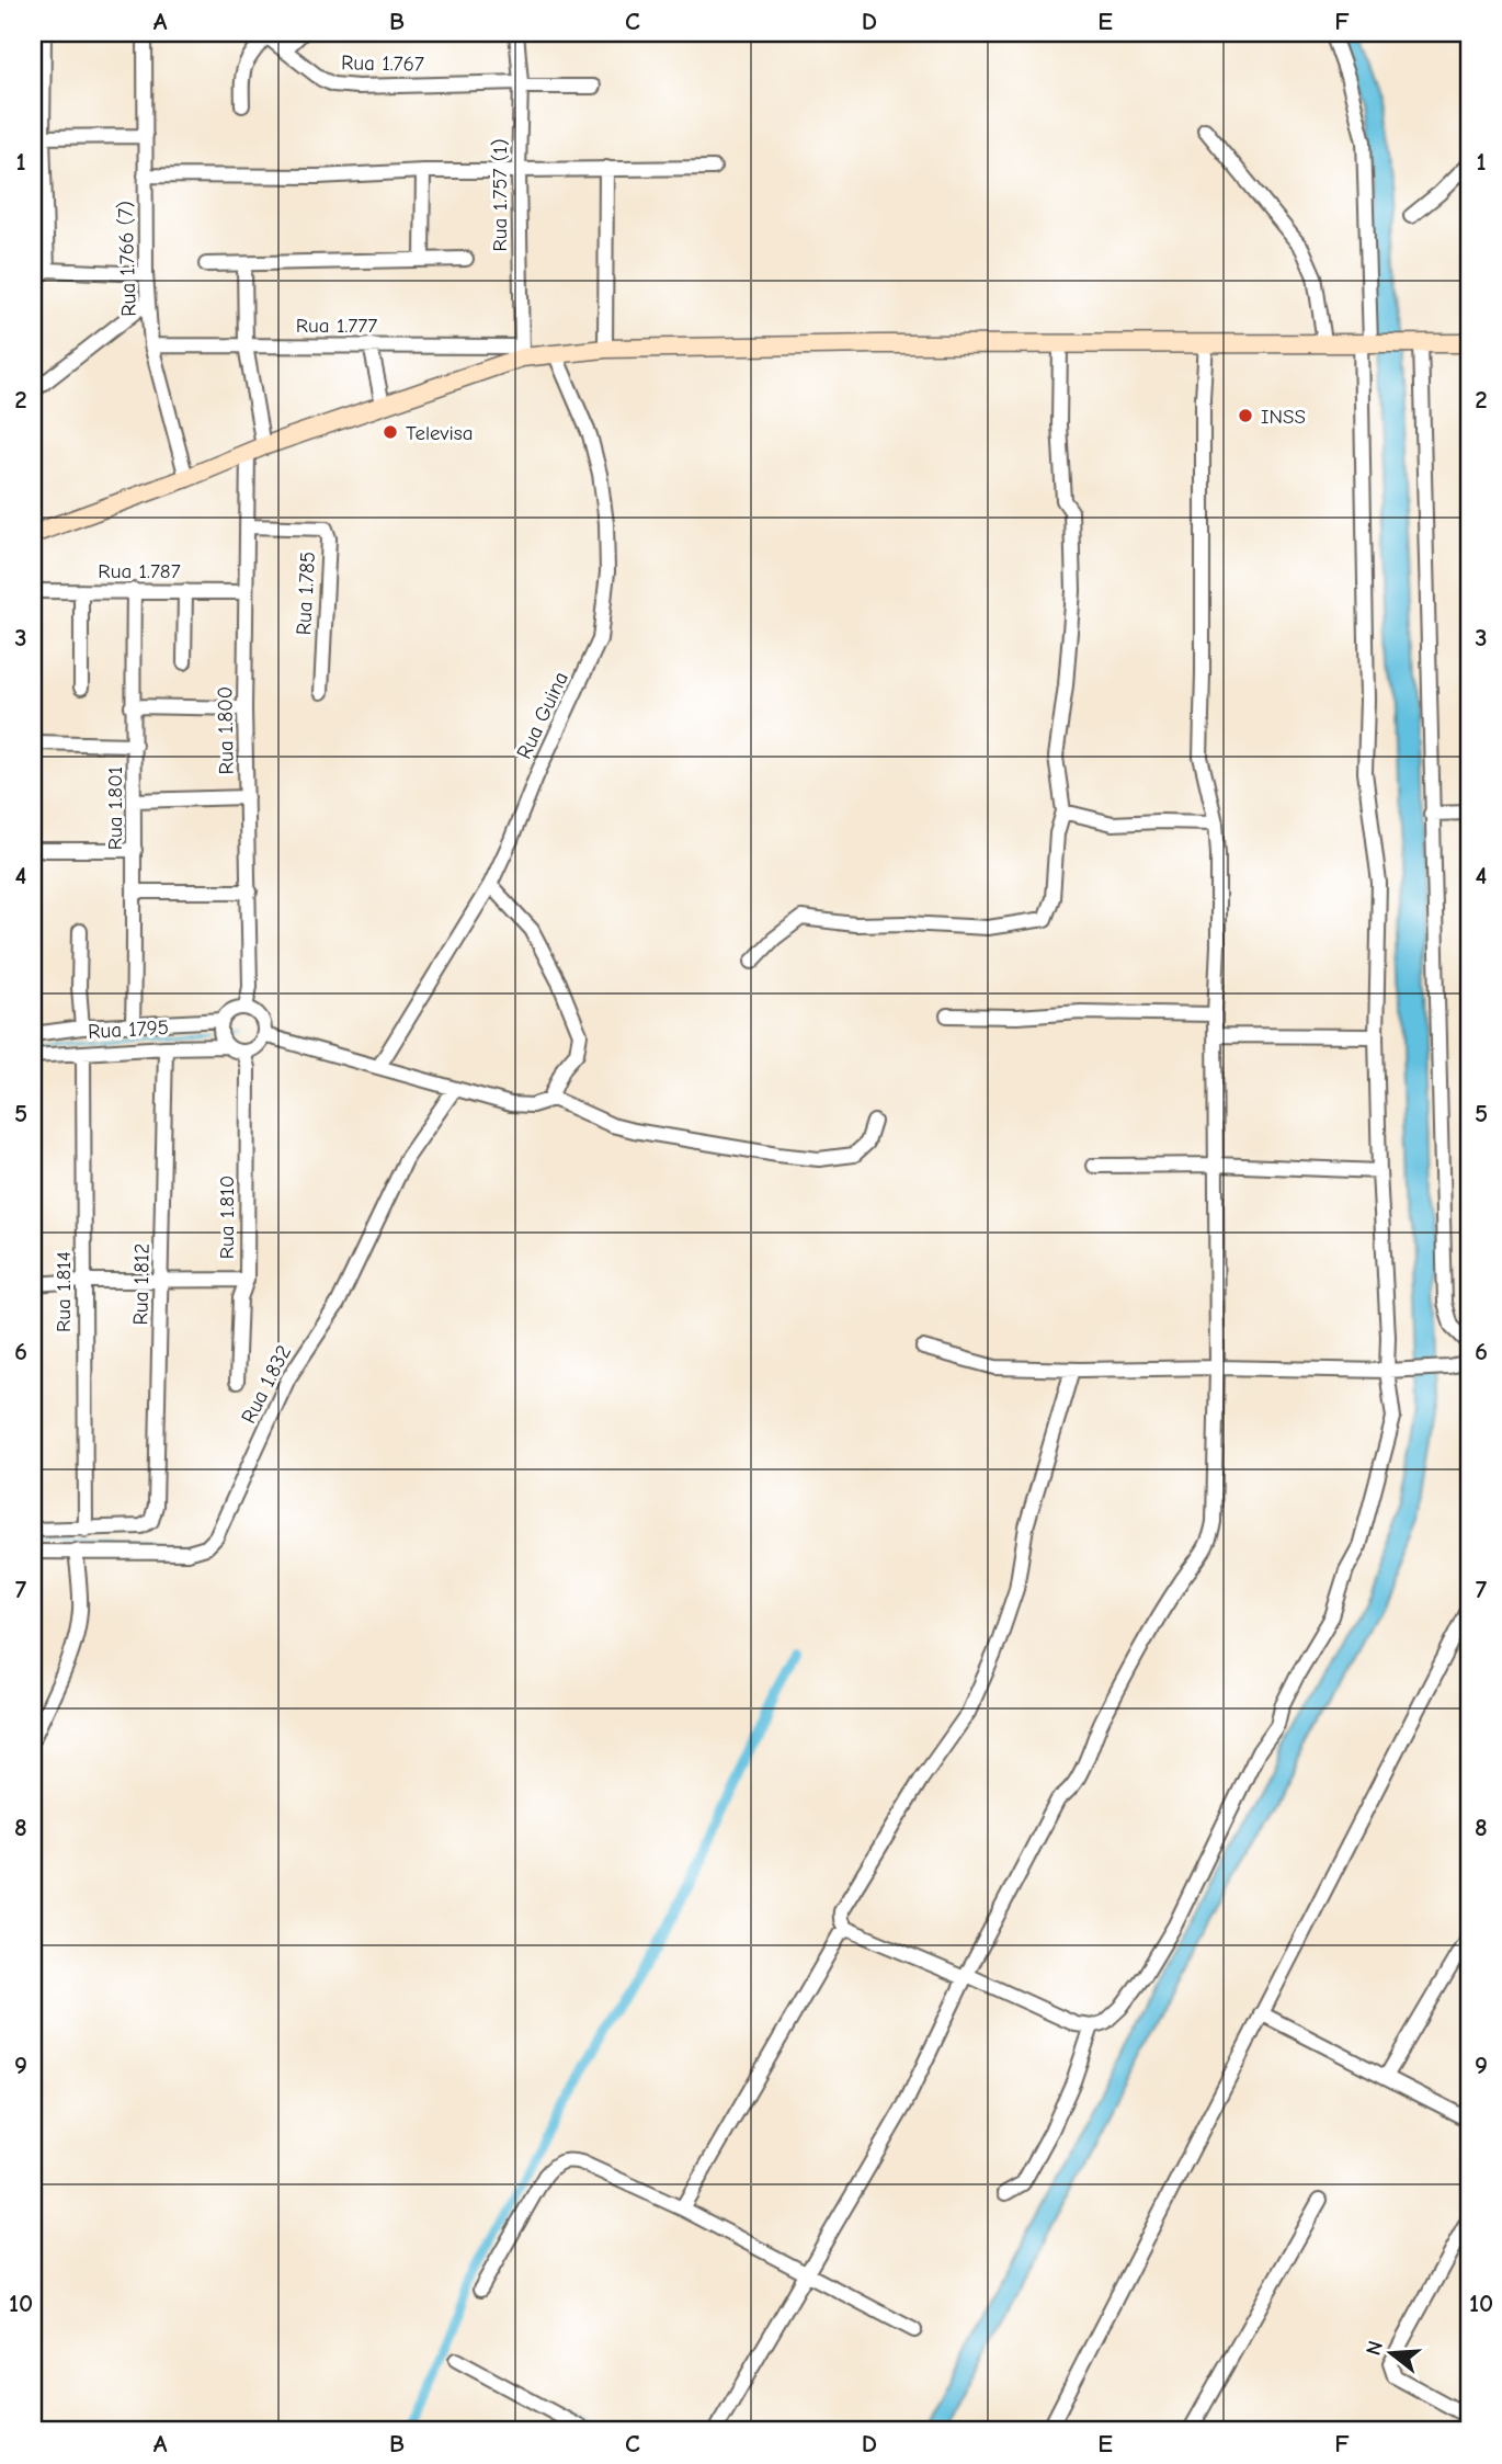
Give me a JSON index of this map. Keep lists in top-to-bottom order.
{
  "streets": {
    "street": [
      "Rua 1.767",
      "Rua 1.757 (1)",
      "Rua 1.766 (7)",
      "Rua 1.777",
      "Rua 1.787",
      "Rua 1.785",
      "Rua Guina",
      "Rua 1.800",
      "Rua 1.801",
      "Rua 1795",
      "Rua 1.810",
      "Rua 1.812",
      "Rua 1.814",
      "Rua 1.832"
    ]
  },
  "crossings": [
    ["Rua 1.767", "Rua 1.757 (1)"],
    ["Rua 1.757 (1)", "Rua 1.777"],
    ["Rua 1.766 (7)", "Rua 1.777"],
    ["Rua 1.777", "Rua 1.800"],
    ["Rua 1.787", "Rua 1.800"],
    ["Rua 1.787", "Rua 1.801"],
    ["Rua 1.785", "Rua 1.800"],
    ["Rua 1.800", "Rua 1795"],
    ["Rua 1.800", "Rua 1.810"],
    ["Rua 1795", "Rua 1.810"],
    ["Rua 1795", "Rua 1.812"],
    ["Rua 1795", "Rua 1.814"],
    ["Rua 1.812", "Rua 1.814"]
  ],
  "places": ["INSS", "Televisa"],
  "north": "left",
  "grid": {
    "columns": [
      "A",
      "B",
      "C",
      "D",
      "E",
      "F"
    ],
    "rows": [
      "1",
      "2",
      "3",
      "4",
      "5",
      "6",
      "7",
      "8",
      "9",
      "10"
    ]
  }
}
